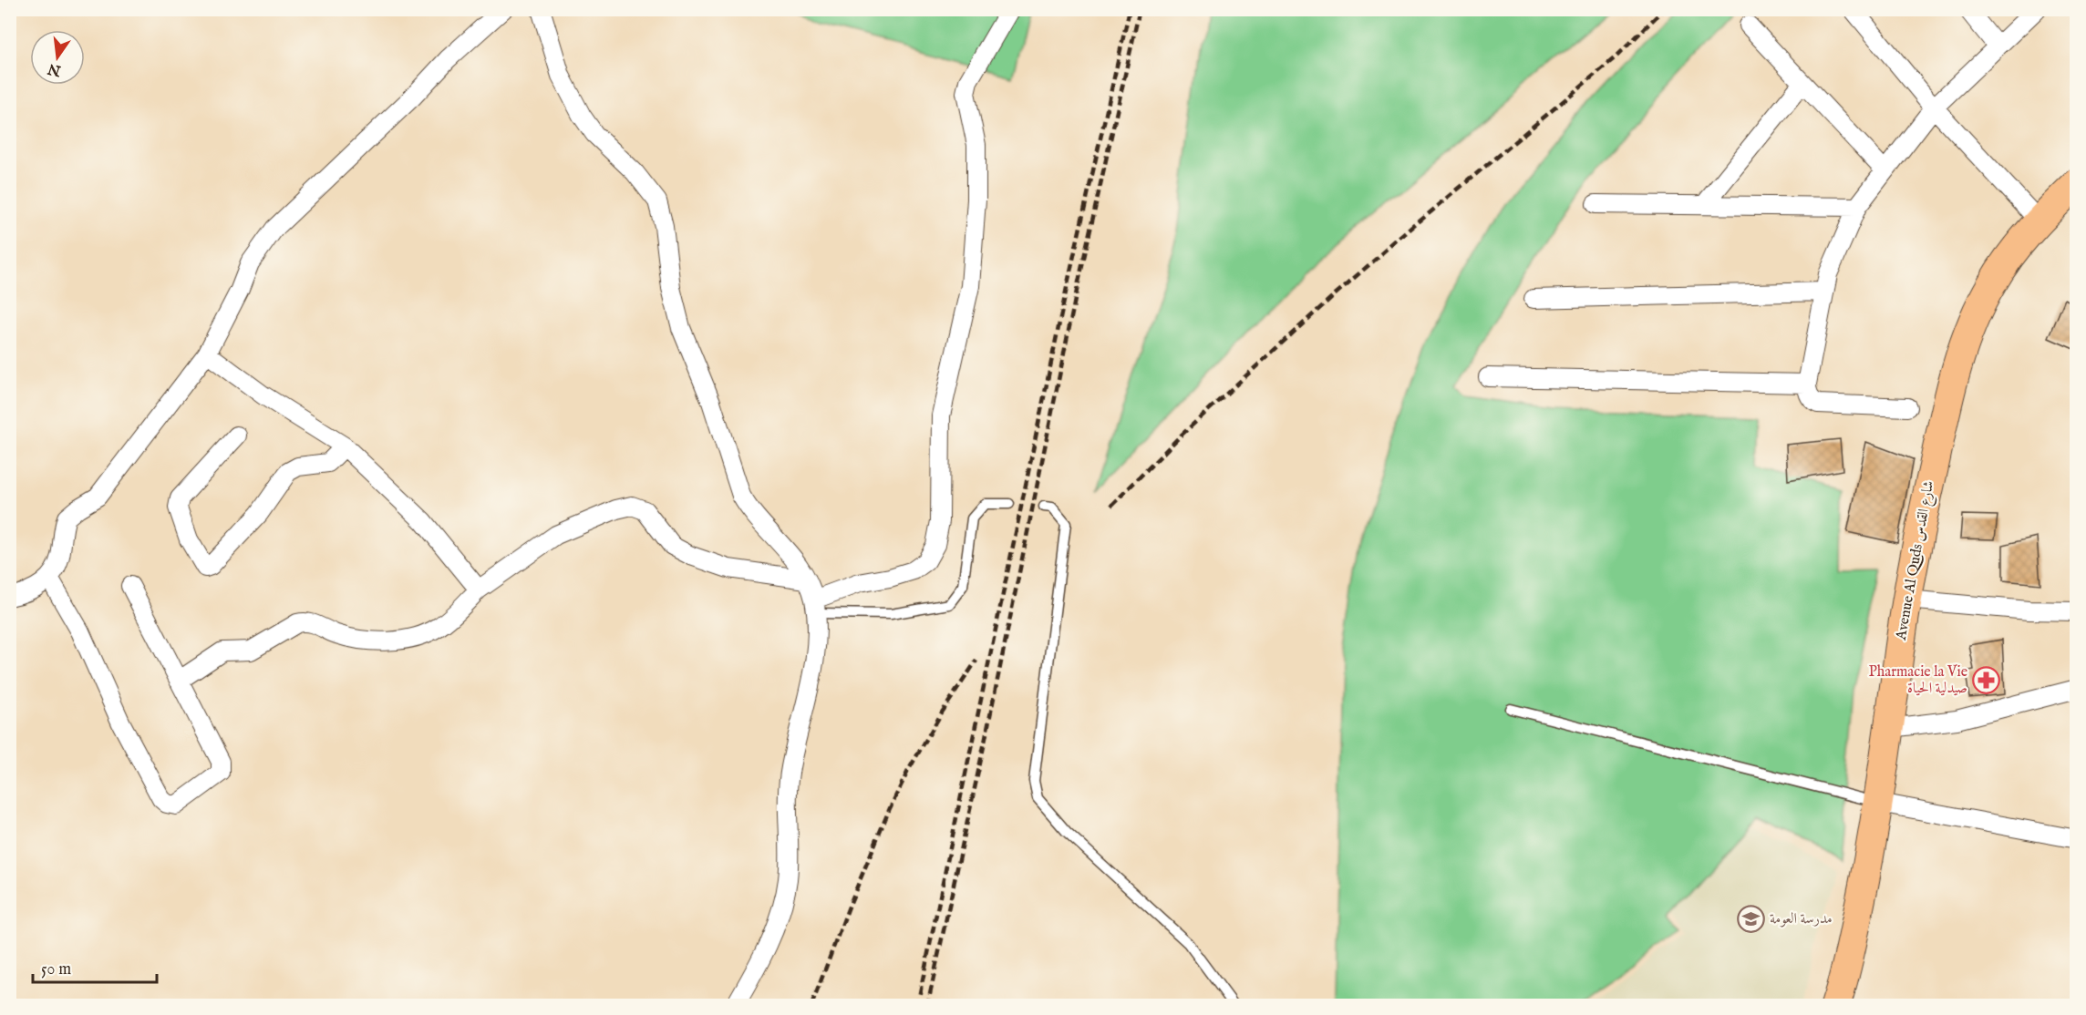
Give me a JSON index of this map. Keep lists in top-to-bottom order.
{
  "streets": {
    "main road": ["Avenue Al Quds شارع القدس"]
  },
  "places": {
    "pharmacy": ["Pharmacie la Vie صيدلية الحياة"],
    "school or university": ["مدرسة العومة"]
  },
  "scale_bar": "50 m",
  "north": "bottom"
}
